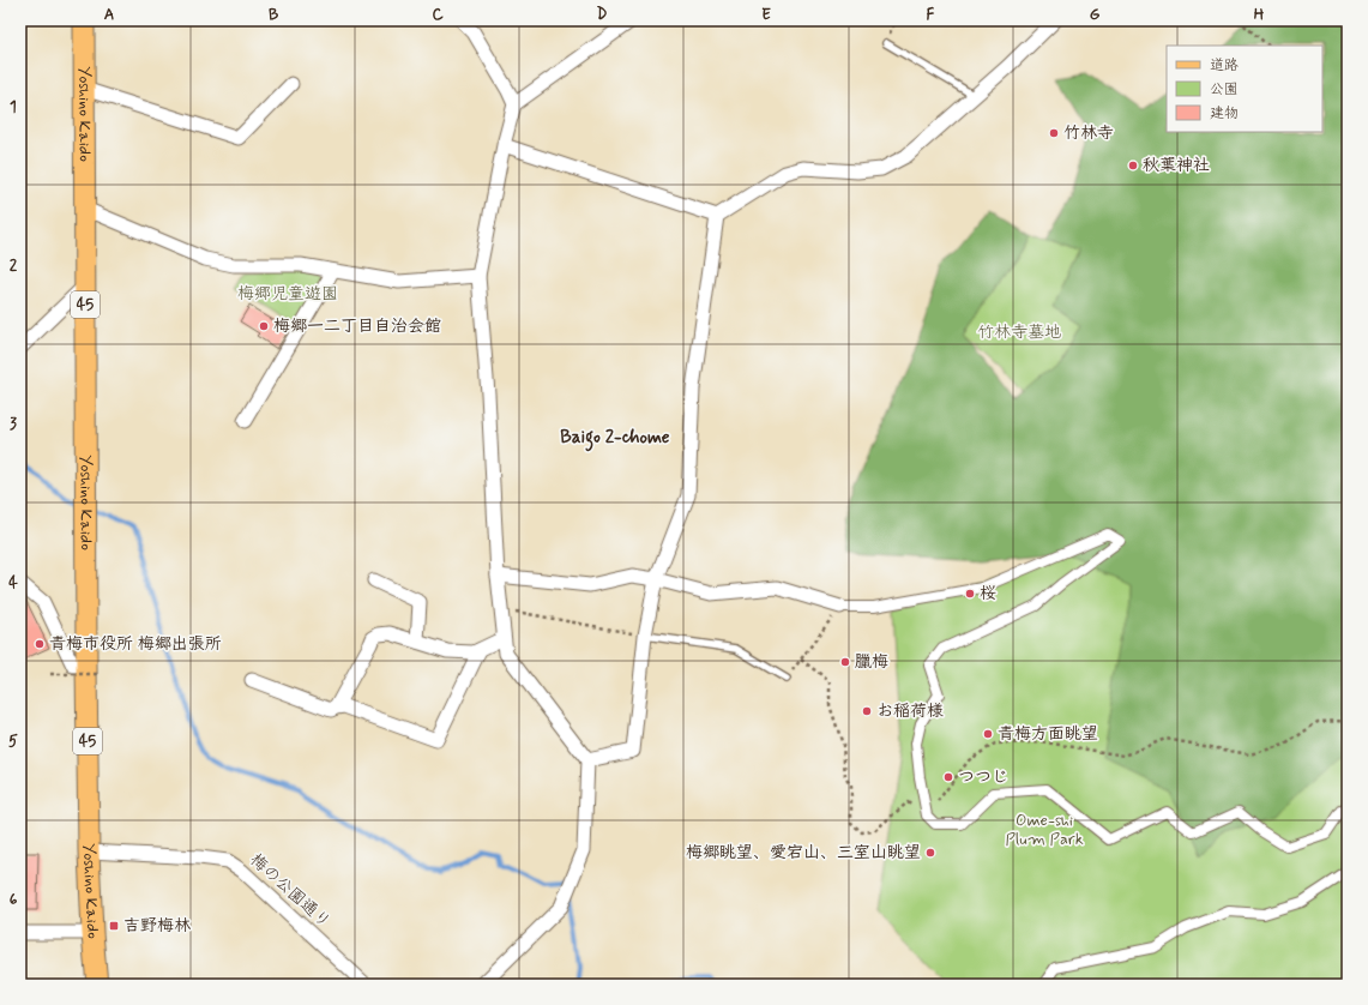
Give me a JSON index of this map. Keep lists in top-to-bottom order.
{
  "streets": {
    "main road": ["Yoshino Kaido", "45"],
    "street": ["梅の公園通り"]
  },
  "crossings": [
    ["Yoshino Kaido", "梅の公園通り"]
  ],
  "districts": ["Baigo 2-chome"],
  "parks": ["梅郷児童遊園", "竹林寺墓地", "Ome-shi Plum Park"],
  "places": {
    "other": [
      "竹林寺",
      "秋葉神社",
      "梅郷一二丁目自治会館",
      "桜",
      "青梅市役所 梅郷出張所",
      "臘梅",
      "お稲荷様",
      "青梅方面眺望",
      "つつじ",
      "梅郷眺望、愛宕山、三室山眺望"
    ],
    "transit": ["吉野梅林"]
  },
  "legend": ["道路", "公園", "建物"],
  "grid": {
    "columns": [
      "A",
      "B",
      "C",
      "D",
      "E",
      "F",
      "G",
      "H"
    ],
    "rows": [
      "1",
      "2",
      "3",
      "4",
      "5",
      "6"
    ]
  }
}
